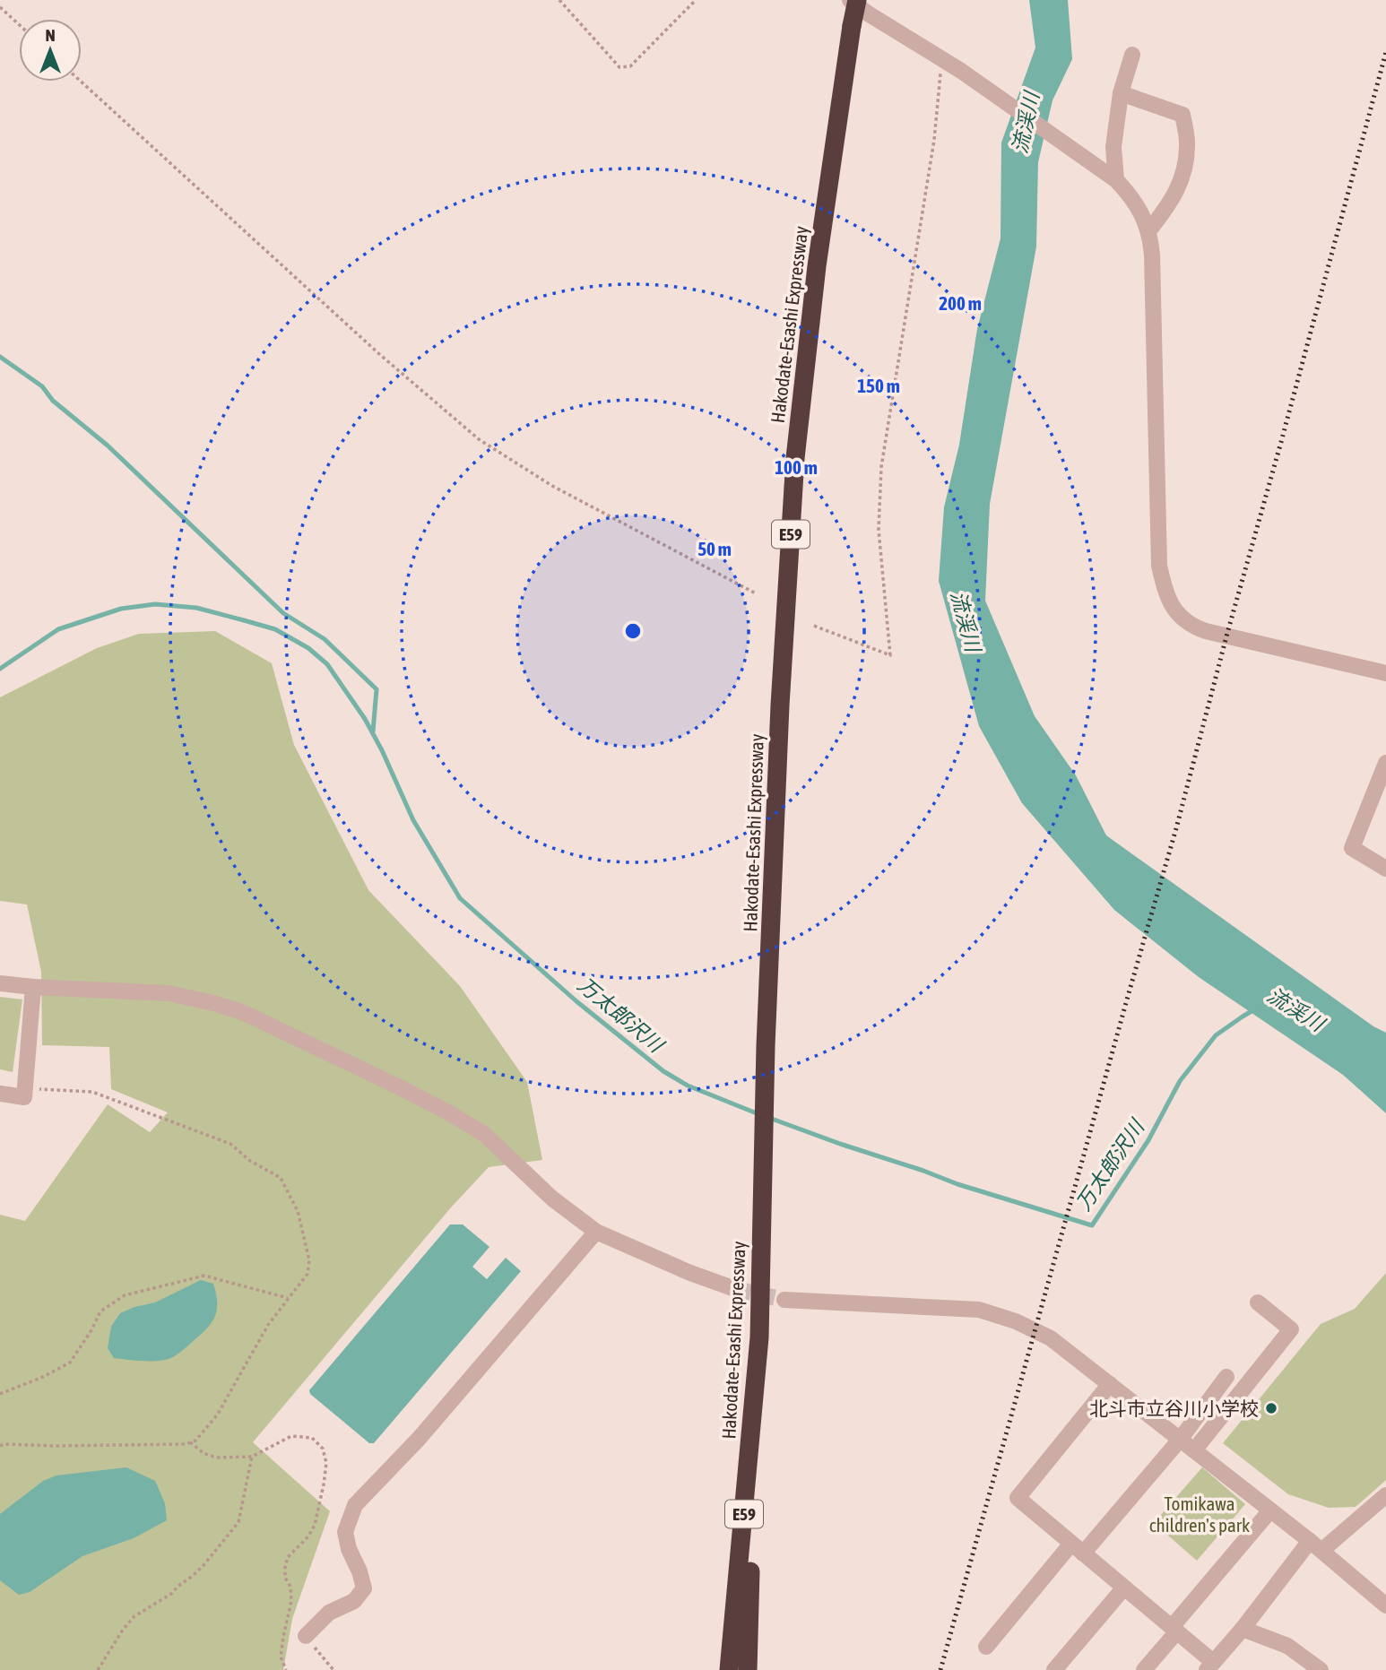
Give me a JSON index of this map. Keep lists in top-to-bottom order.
{
  "streets": {
    "highway": ["Hakodate-Esashi Expressway", "E59"]
  },
  "water": ["流渓川", "万太郎沢川"],
  "parks": ["Tomikawa children's park"],
  "places": ["北斗市立谷川小学校"],
  "north": "top",
  "rings": [
    "200 m",
    "150 m",
    "100 m",
    "50 m"
  ]
}
